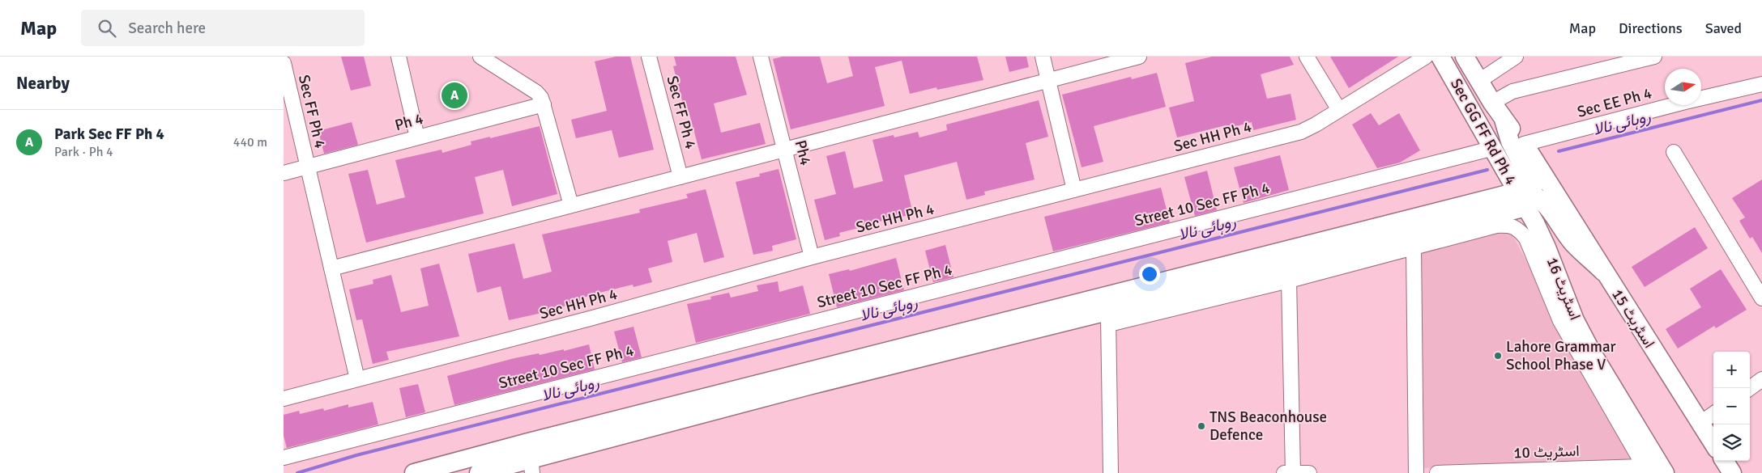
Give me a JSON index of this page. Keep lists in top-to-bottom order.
{
  "streets": {
    "main road": ["Sec GG FF Rd Ph 4", "اسٹریٹ 16", "اسٹریٹ 15"],
    "street": [
      "Sec EE Ph 4",
      "Sec FF Ph 4",
      "Ph 4",
      "Sec HH Ph 4",
      "Ph4",
      "Street 10 Sec FF Ph 4",
      "اسٹریٹ 10"
    ]
  },
  "crossings": [
    ["Sec EE Ph 4", "اسٹریٹ 15"],
    ["Sec FF Ph 4", "Ph 4"],
    ["Sec GG FF Rd Ph 4", "Street 10 Sec FF Ph 4"],
    ["Sec GG FF Rd Ph 4", "اسٹریٹ 16"],
    ["Sec HH Ph 4", "Ph4"],
    ["اسٹریٹ 16", "اسٹریٹ 10"]
  ],
  "water": ["روہائی نالا"],
  "places": ["Lahore Grammar School Phase V", "TNS Beaconhouse Defence"],
  "north": "right",
  "page": {
    "header": "Map",
    "search": "Search here",
    "nav": ["Map", "Directions", "Saved"],
    "heading": "Nearby",
    "pins": "A",
    "list": [
      {
        "mark": "A",
        "name": "Park Sec FF Ph 4",
        "note": "Park · Ph 4",
        "value": "440 m"
      }
    ],
    "map_buttons": ["+", "−"]
  }
}
